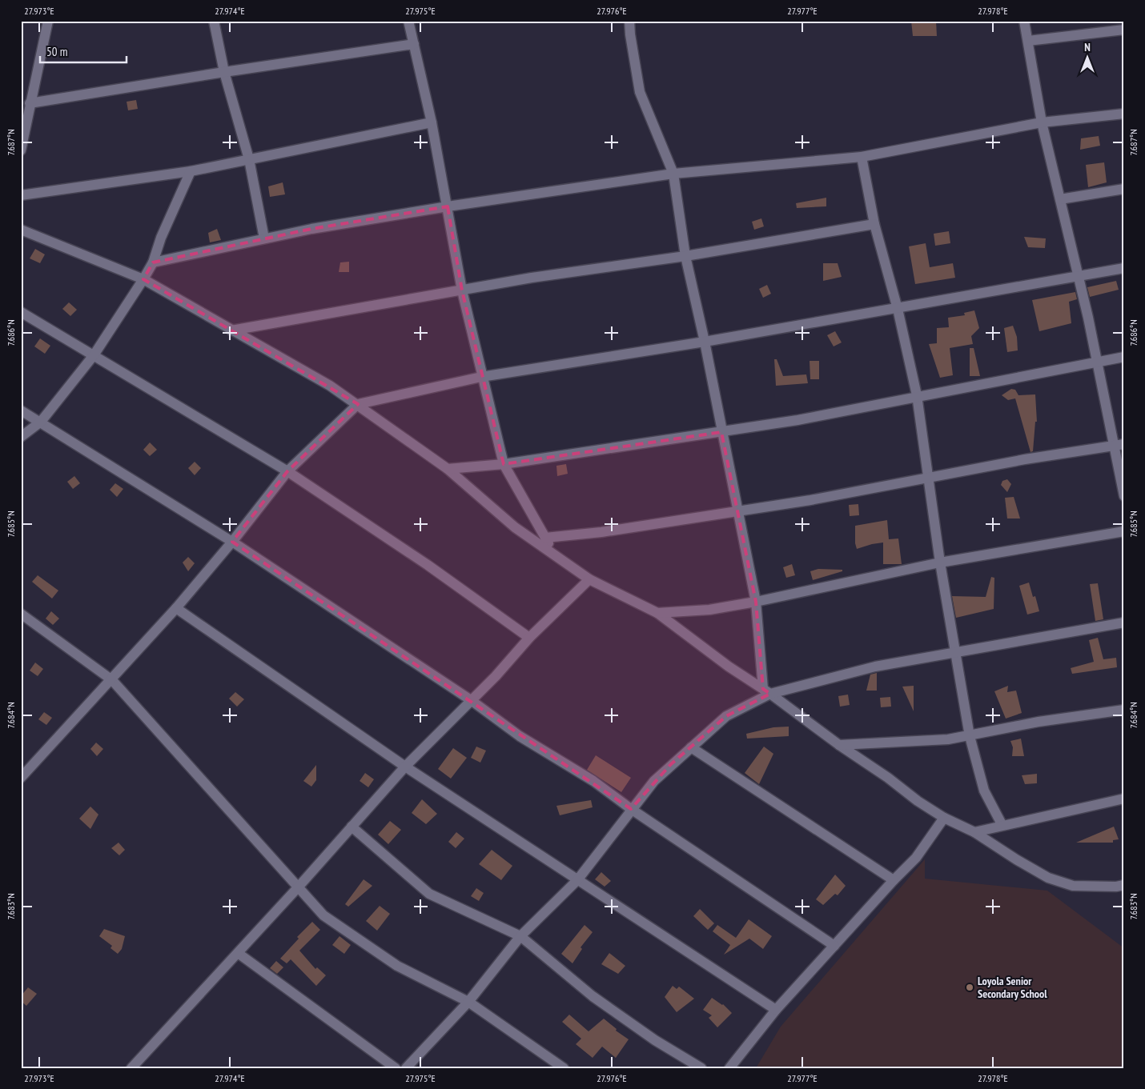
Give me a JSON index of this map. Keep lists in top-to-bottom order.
{
  "places": ["Loyola Senior Secondary School"],
  "scale_bar": "50 m",
  "north": "top",
  "coordinates": [
    "27.973°E",
    "27.974°E",
    "27.975°E",
    "27.976°E",
    "27.977°E",
    "27.978°E",
    "7.687°N",
    "7.686°N",
    "7.685°N",
    "7.684°N",
    "7.683°N"
  ]
}
